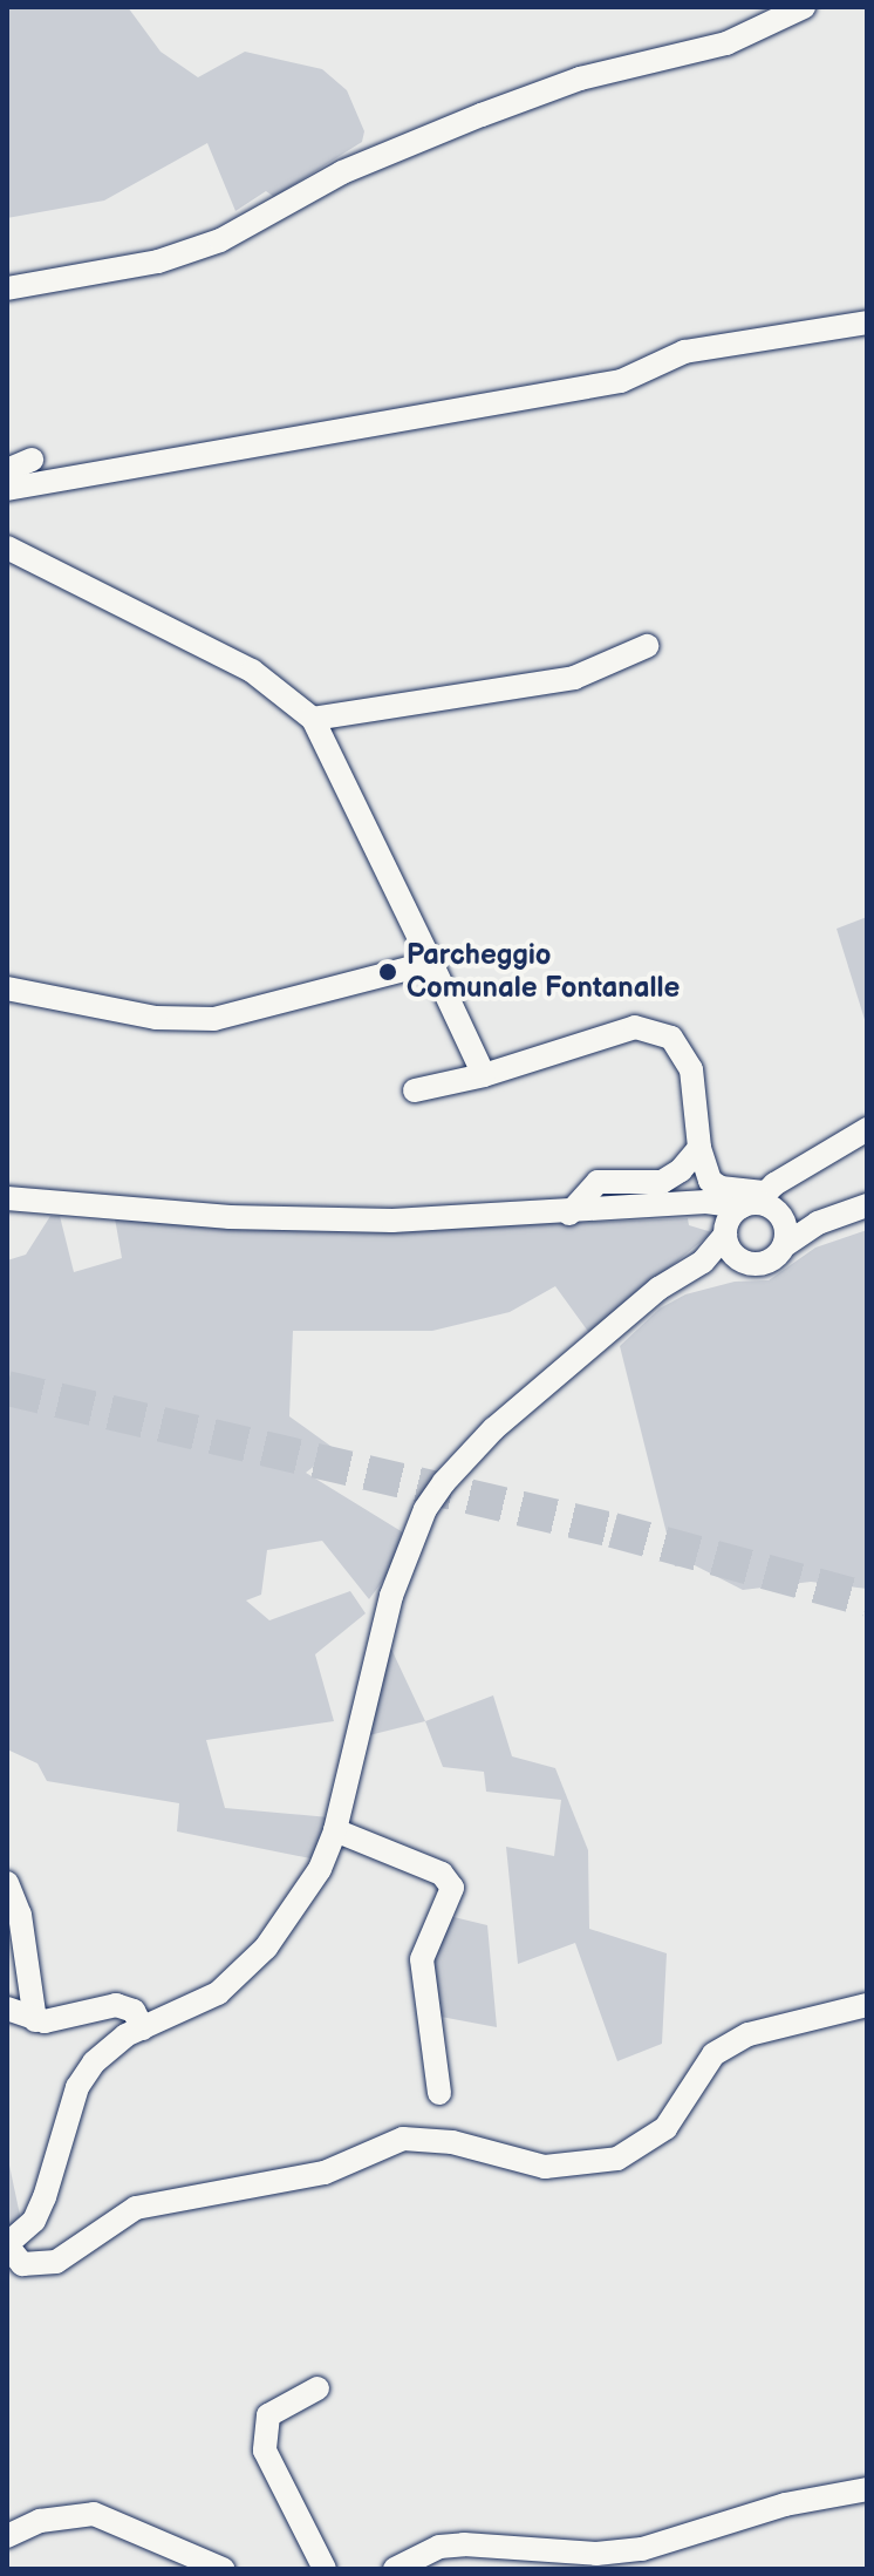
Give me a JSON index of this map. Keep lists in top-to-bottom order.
{
  "places": ["Parcheggio Comunale Fontanalle"]
}
